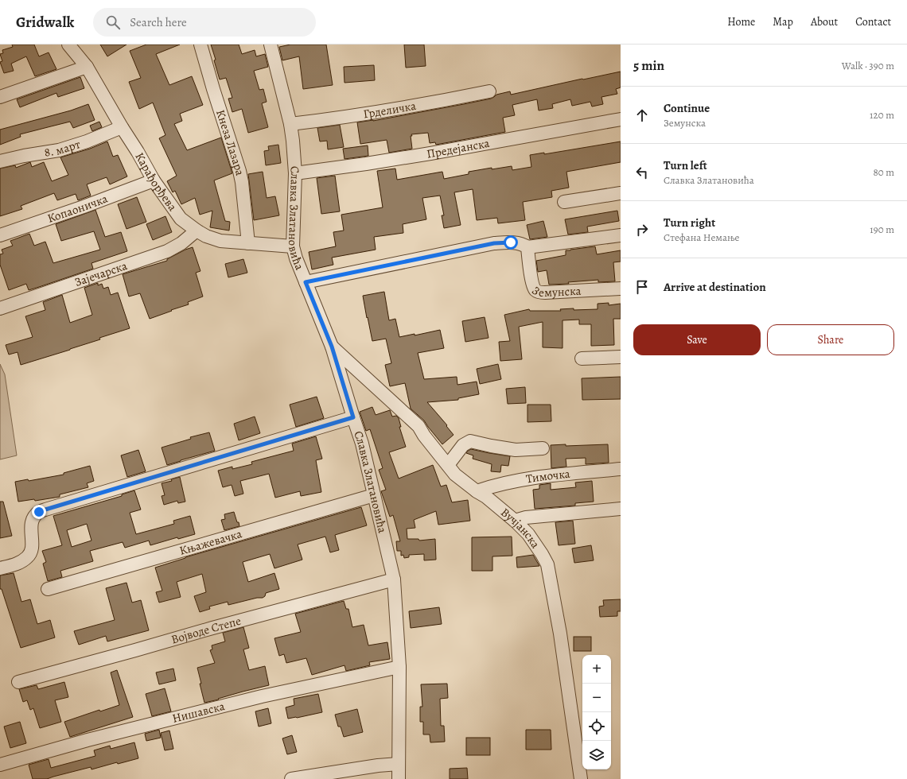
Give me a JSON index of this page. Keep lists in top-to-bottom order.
{
  "streets": {
    "street": [
      "Грделичка",
      "Кнеза Лазара",
      "8. март",
      "Предејанска",
      "Карађорђева",
      "Копаоничка",
      "Славка Златановића",
      "Зајечарска",
      "Земунска",
      "Тимочка",
      "Вучјанска",
      "Књажевачка",
      "Војводе Степе",
      "Нишавска"
    ]
  },
  "crossings": [
    ["Грделичка", "Славка Златановића"],
    ["Кнеза Лазара", "Карађорђева"],
    ["8. март", "Карађорђева"],
    ["Предејанска", "Славка Златановића"],
    ["Карађорђева", "Копаоничка"],
    ["Карађорђева", "Славка Златановића"],
    ["Карађорђева", "Зајечарска"],
    ["Славка Златановића", "Вучјанска"],
    ["Славка Златановића", "Књажевачка"],
    ["Славка Златановића", "Војводе Степе"],
    ["Славка Златановића", "Нишавска"],
    ["Тимочка", "Вучјанска"]
  ],
  "page": {
    "header": "Gridwalk",
    "search": "Search here",
    "nav": [
      "Home",
      "Map",
      "About",
      "Contact"
    ],
    "heading": ["5 min", "Walk · 390 m"],
    "list": [
      ["Continue", "Земунска", "120 m"],
      ["Turn left", "Славка Златановића", "80 m"],
      ["Turn right", "Стефана Немање", "190 m"],
      "Arrive at destination"
    ],
    "buttons": ["Save", "Share"],
    "map_buttons": ["+", "−"]
  }
}
